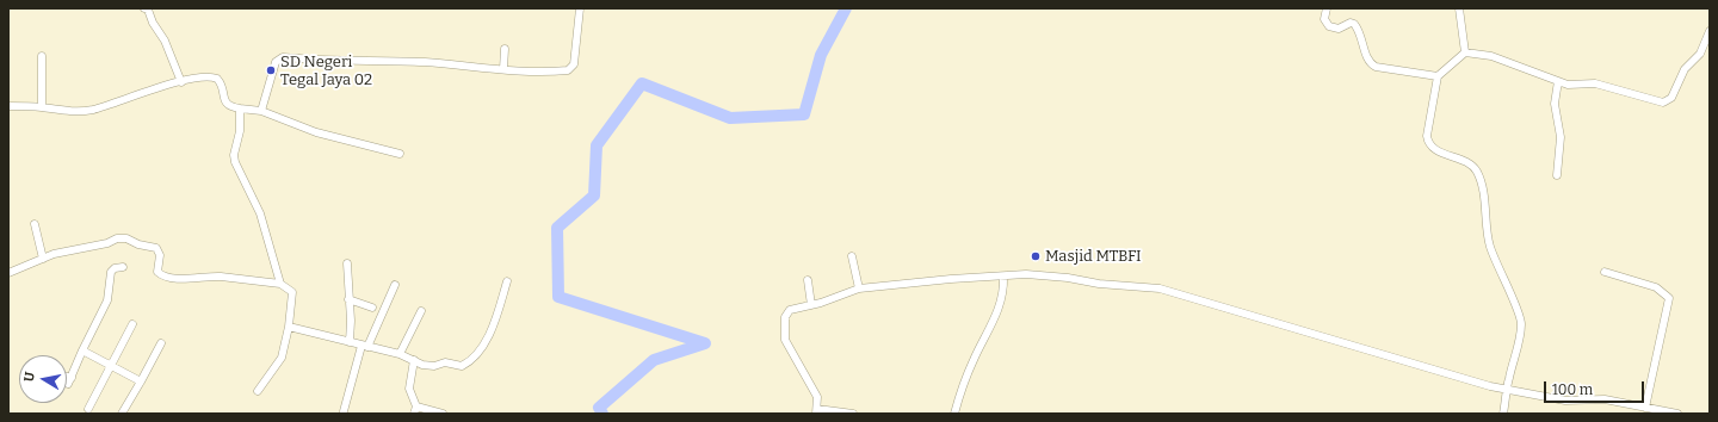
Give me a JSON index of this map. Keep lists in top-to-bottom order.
{
  "places": ["SD Negeri Tegal Jaya 02", "Masjid MTBFI"],
  "scale_bar": "100 m",
  "north": "left"
}
